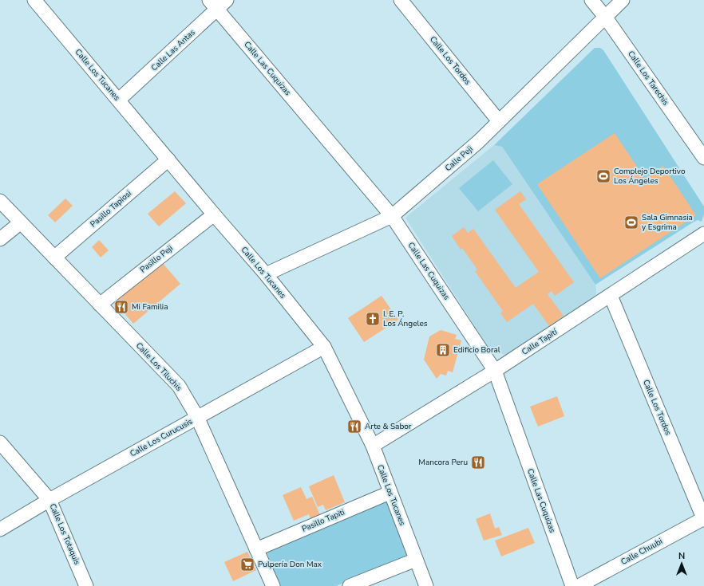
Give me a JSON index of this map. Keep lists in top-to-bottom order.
{
  "streets": {
    "street": [
      "Calle Las Antas",
      "Calle Los Tordos",
      "Calle Las Cuquizas",
      "Calle Los Tucanes",
      "Calle Los Tarechis",
      "Calle Peji",
      "Pasillo Tapiosi",
      "Pasillo Peji",
      "Calle Tapití",
      "Calle Los Tiluchis",
      "Calle Los Curucusis",
      "Pasillo Tapiti",
      "Calle Los Totaquis",
      "Calle Chuubi"
    ]
  },
  "crossings": [
    ["Calle Las Antas", "Calle Las Cuquizas"],
    ["Calle Las Antas", "Calle Los Tucanes"],
    ["Calle Los Tordos", "Calle Peji"],
    ["Calle Los Tordos", "Calle Tapití"],
    ["Calle Los Tordos", "Calle Chuubi"],
    ["Calle Las Cuquizas", "Calle Peji"],
    ["Calle Las Cuquizas", "Calle Tapití"],
    ["Calle Los Tucanes", "Calle Peji"],
    ["Calle Los Tucanes", "Pasillo Tapiosi"],
    ["Calle Los Tucanes", "Pasillo Peji"],
    ["Calle Los Tucanes", "Calle Tapití"],
    ["Calle Los Tucanes", "Calle Los Curucusis"],
    ["Calle Los Tucanes", "Pasillo Tapiti"],
    ["Calle Los Tarechis", "Calle Peji"],
    ["Pasillo Tapiosi", "Calle Los Tiluchis"],
    ["Pasillo Peji", "Calle Los Tiluchis"],
    ["Calle Los Tiluchis", "Calle Los Curucusis"],
    ["Calle Los Tiluchis", "Pasillo Tapiti"],
    ["Calle Los Curucusis", "Calle Los Totaquis"]
  ],
  "places": {
    "sports": ["Complejo Deportivo Los Ángeles", "Sala Gimnasia y Esgrima"],
    "restaurant": ["Mi Familia", "Arte & Sabor", "Mancora Peru"],
    "church": ["I. E. P. Los Ángeles"],
    "building": ["Edificio Boral"],
    "supermarket": ["Pulpería Don Max"]
  },
  "north": "top"
}
